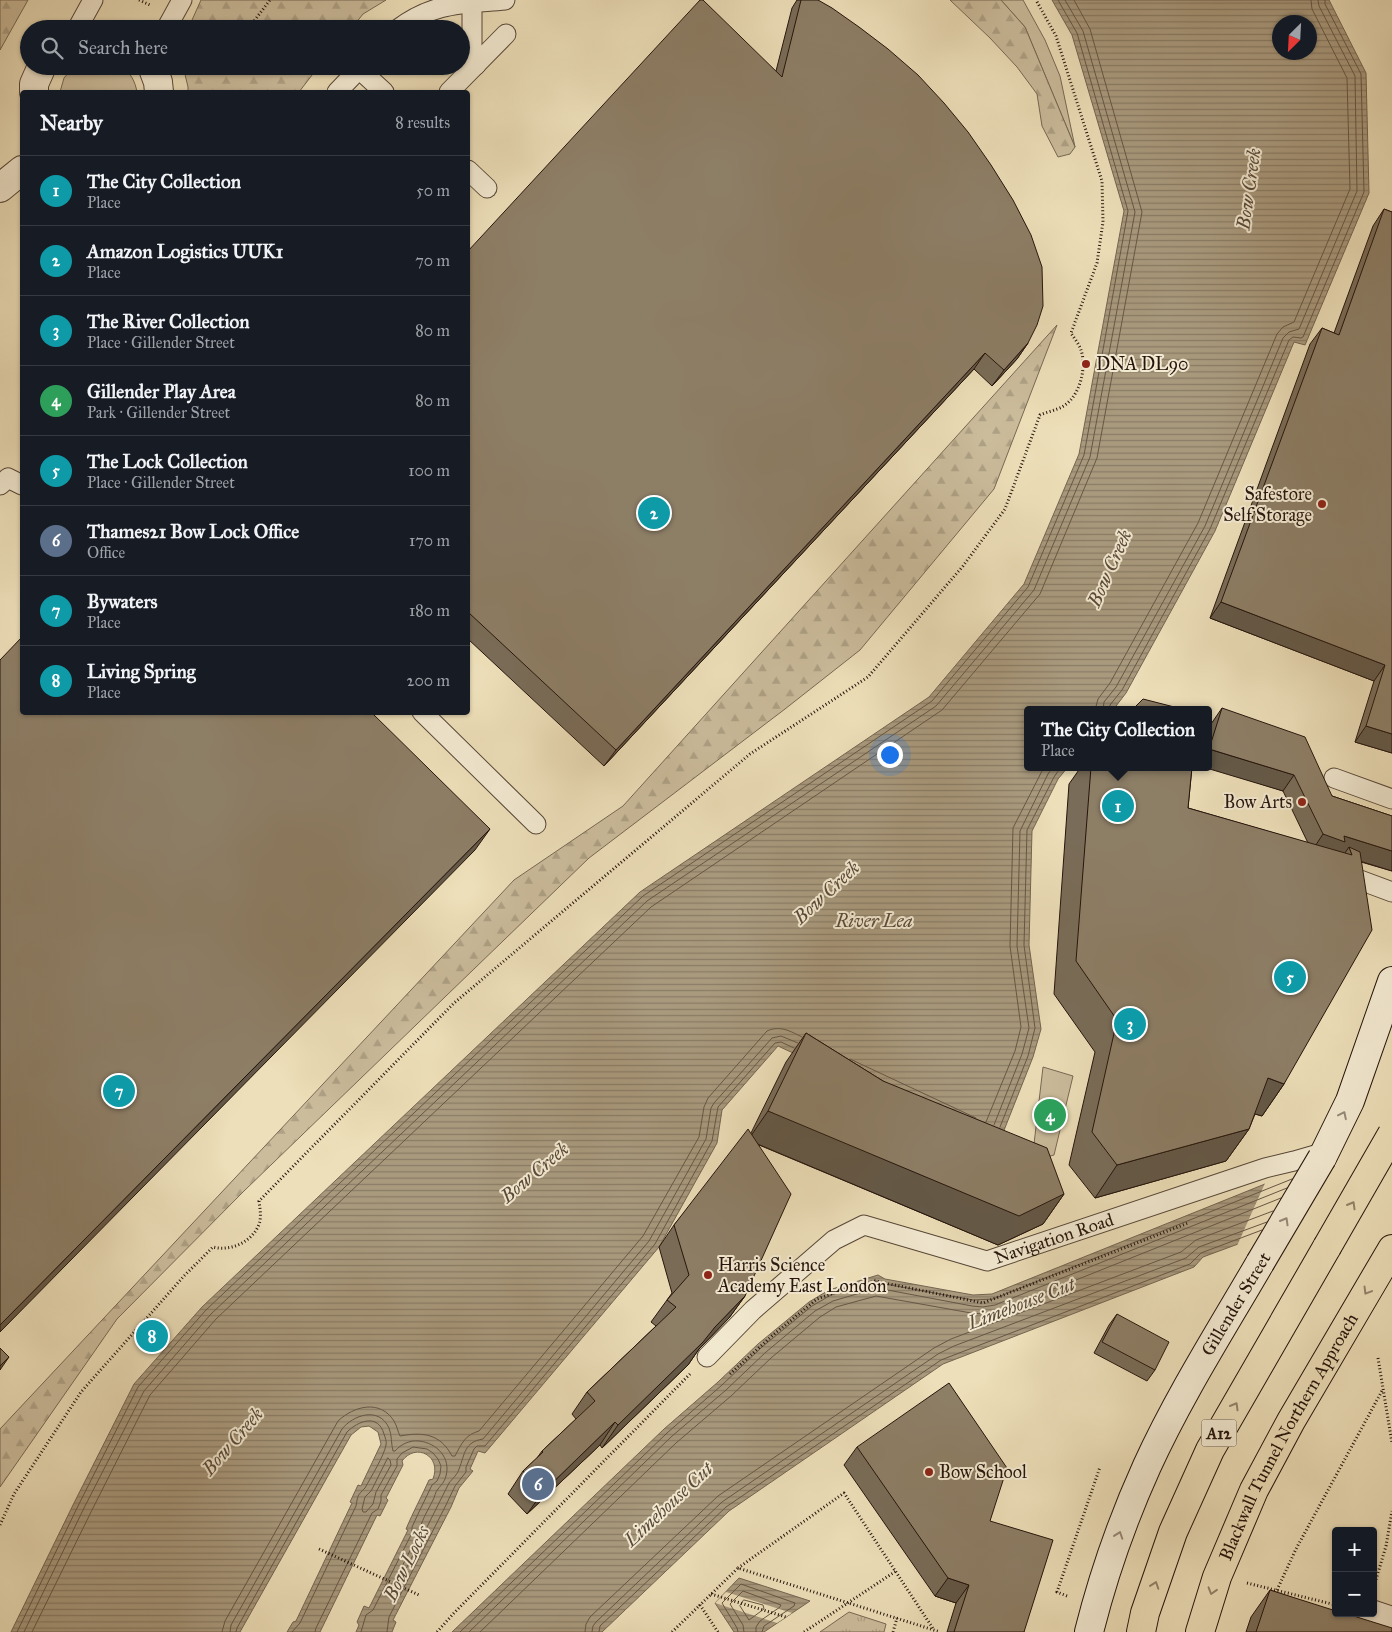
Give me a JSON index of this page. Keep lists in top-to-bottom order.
{
  "streets": {
    "highway": ["A12", "Blackwall Tunnel Northern Approach"],
    "street": ["Gillender Street"],
    "lane": ["Navigation Road"]
  },
  "crossings": [
    ["Navigation Road", "Gillender Street"]
  ],
  "one_way": ["Gillender Street"],
  "water": [
    "Bow Creek",
    "River Lea",
    "Limehouse Cut",
    "Bow Locks"
  ],
  "places": [
    "DNA DL90",
    "Safestore Self Storage",
    "Bow Arts",
    "Harris Science Academy East London",
    "Bow School"
  ],
  "north": "bottom left",
  "page": {
    "search": "Search here",
    "heading": ["Nearby", "8 results"],
    "list": [
      {
        "mark": "1",
        "name": "The City Collection",
        "note": "Place",
        "value": "50 m"
      },
      {
        "mark": "2",
        "name": "Amazon Logistics UUK1",
        "note": "Place",
        "value": "70 m"
      },
      {
        "mark": "3",
        "name": "The River Collection",
        "note": "Place · Gillender Street",
        "value": "80 m"
      },
      {
        "mark": "4",
        "name": "Gillender Play Area",
        "note": "Park · Gillender Street",
        "value": "80 m"
      },
      {
        "mark": "5",
        "name": "The Lock Collection",
        "note": "Place · Gillender Street",
        "value": "100 m"
      },
      {
        "mark": "6",
        "name": "Thames21 Bow Lock Office",
        "note": "Office",
        "value": "170 m"
      },
      {
        "mark": "7",
        "name": "Bywaters",
        "note": "Place",
        "value": "180 m"
      },
      {
        "mark": "8",
        "name": "Living Spring",
        "note": "Place",
        "value": "200 m"
      }
    ],
    "pins": [
      "2",
      "1",
      "5",
      "3",
      "7",
      "4",
      "8",
      "6"
    ],
    "popup": ["The City Collection", "Place"],
    "map_buttons": ["+", "−"]
  }
}
